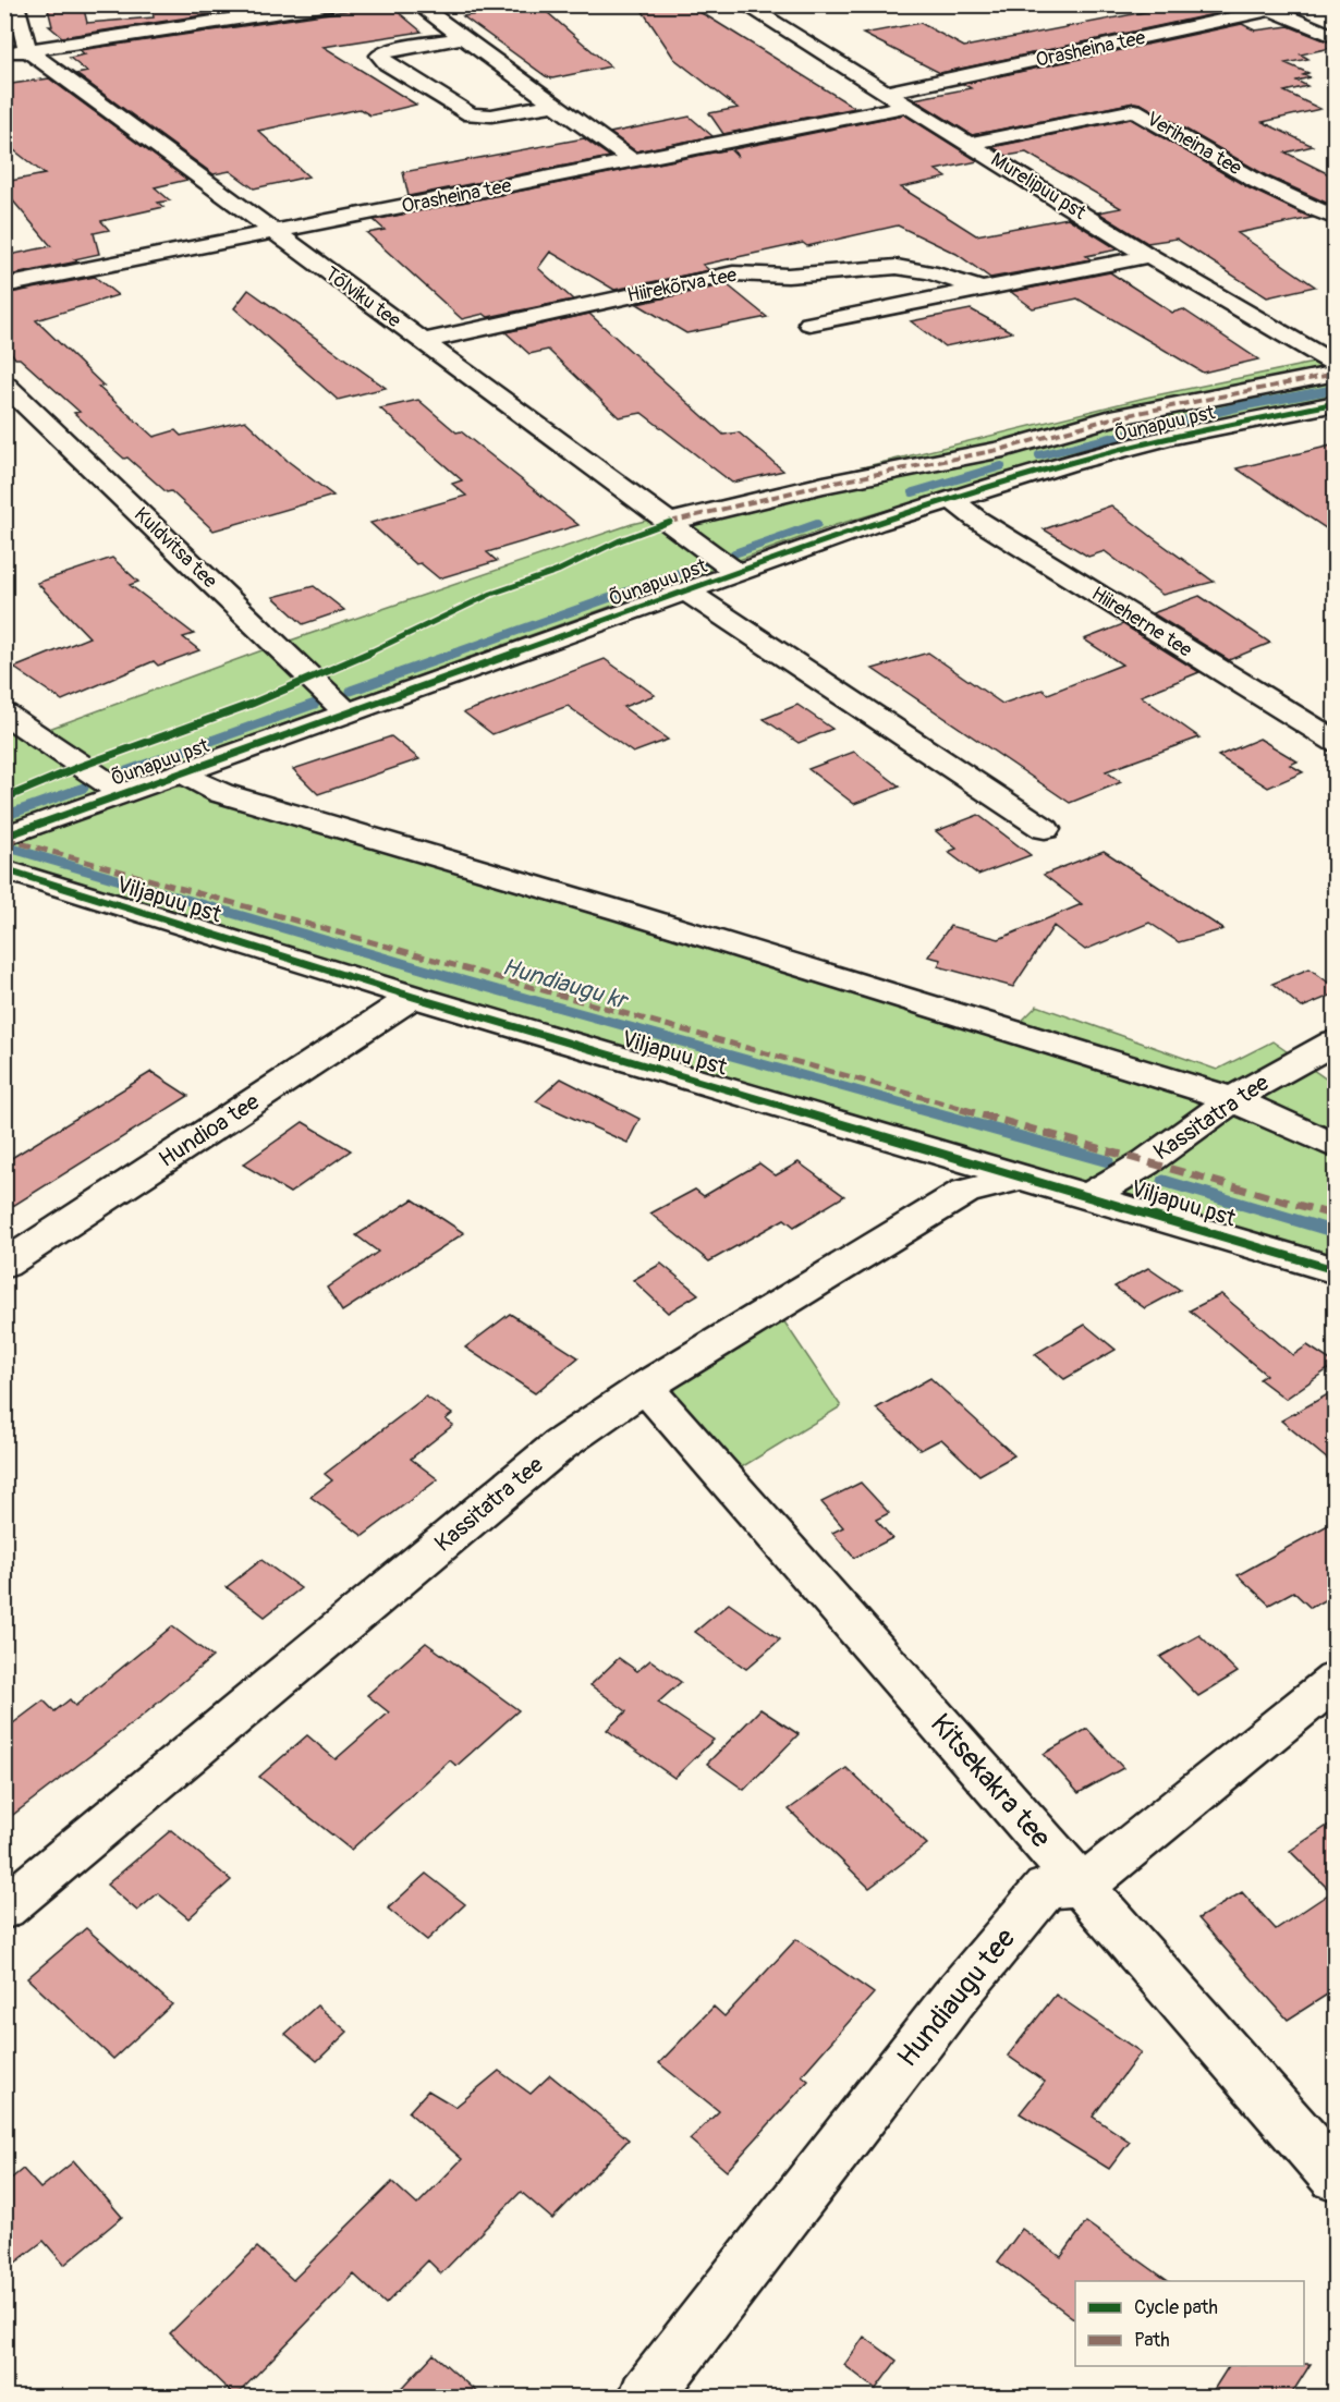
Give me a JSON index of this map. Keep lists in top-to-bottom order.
{
  "streets": {
    "street": [
      "Orasheina tee",
      "Veriheina tee",
      "Murelipuu pst",
      "Hiirekõrva tee",
      "Tõlviku tee",
      "Õunapuu pst",
      "Kuldvitsa tee",
      "Hiireherne tee",
      "Viljapuu pst",
      "Kassitatra tee",
      "Hundioa tee",
      "Kitsekakra tee",
      "Hundiaugu tee"
    ]
  },
  "crossings": [
    ["Orasheina tee", "Murelipuu pst"],
    ["Orasheina tee", "Tõlviku tee"],
    ["Veriheina tee", "Murelipuu pst"],
    ["Murelipuu pst", "Hiirekõrva tee"],
    ["Hiirekõrva tee", "Tõlviku tee"],
    ["Tõlviku tee", "Õunapuu pst"],
    ["Õunapuu pst", "Kuldvitsa tee"],
    ["Õunapuu pst", "Hiireherne tee"],
    ["Viljapuu pst", "Kassitatra tee"],
    ["Viljapuu pst", "Hundioa tee"],
    ["Kassitatra tee", "Kitsekakra tee"],
    ["Kitsekakra tee", "Hundiaugu tee"]
  ],
  "water": ["Hundiaugu kr"],
  "legend": ["Cycle path", "Path"]
}
